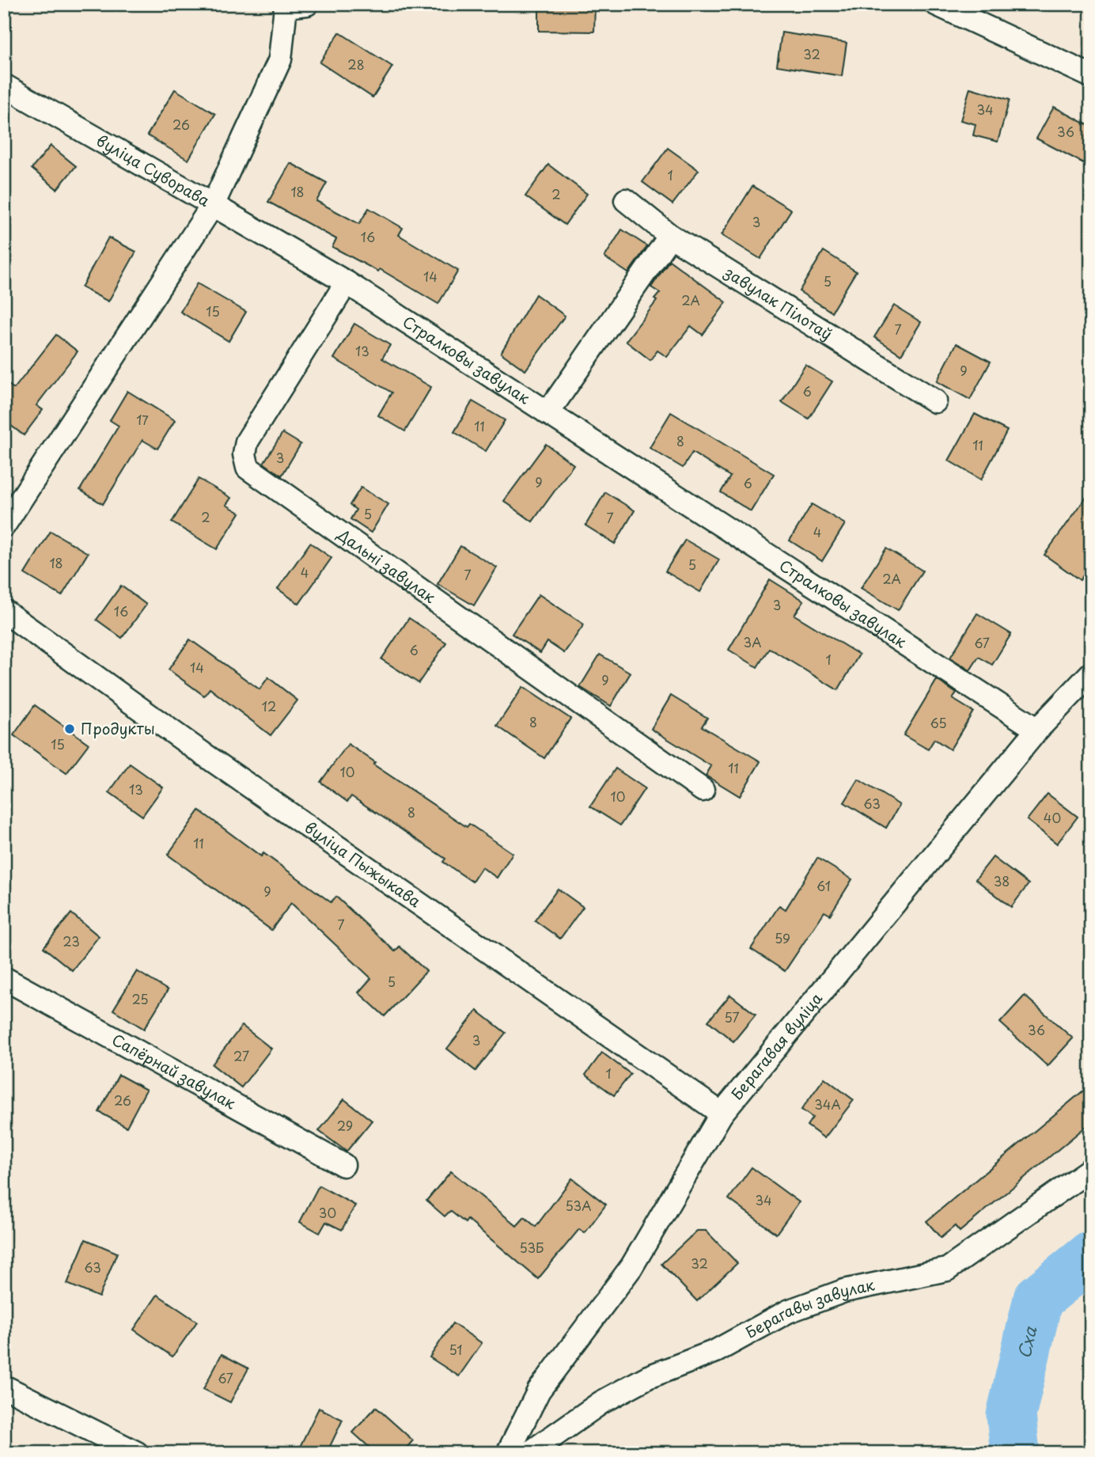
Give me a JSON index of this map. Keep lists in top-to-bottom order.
{
  "streets": {
    "street": [
      "вуліца Суворава",
      "завулак Пілотаў",
      "Стралковы завулак",
      "Дальні завулак",
      "вуліца Пыжыкава",
      "Берагавая вуліца",
      "Сапёрнай завулак",
      "Берагавы завулак"
    ]
  },
  "crossings": [
    ["вуліца Суворава", "Стралковы завулак"],
    ["Стралковы завулак", "Дальні завулак"],
    ["Стралковы завулак", "Берагавая вуліца"],
    ["вуліца Пыжыкава", "Берагавая вуліца"]
  ],
  "water": ["Сха"],
  "places": ["Продукты"],
  "house_numbers": [
    "32",
    "28",
    "34",
    "26",
    "36",
    "1",
    "18",
    "2",
    "3",
    "16",
    "14",
    "5",
    "2А",
    "15",
    "7",
    "13",
    "9",
    "6",
    "17",
    "11",
    "8",
    "11",
    "3",
    "9",
    "6",
    "5",
    "2",
    "7",
    "4",
    "18",
    "5",
    "4",
    "7",
    "2А",
    "3",
    "16",
    "3А",
    "67",
    "6",
    "1",
    "14",
    "9",
    "12",
    "8",
    "65",
    "15",
    "11",
    "10",
    "13",
    "10",
    "63",
    "8",
    "40",
    "11",
    "38",
    "61",
    "9",
    "7",
    "59",
    "23",
    "5",
    "25",
    "57",
    "36",
    "3",
    "27",
    "1",
    "26",
    "34А",
    "29",
    "34",
    "53А",
    "30",
    "53Б",
    "32",
    "63",
    "51",
    "67"
  ]
}
